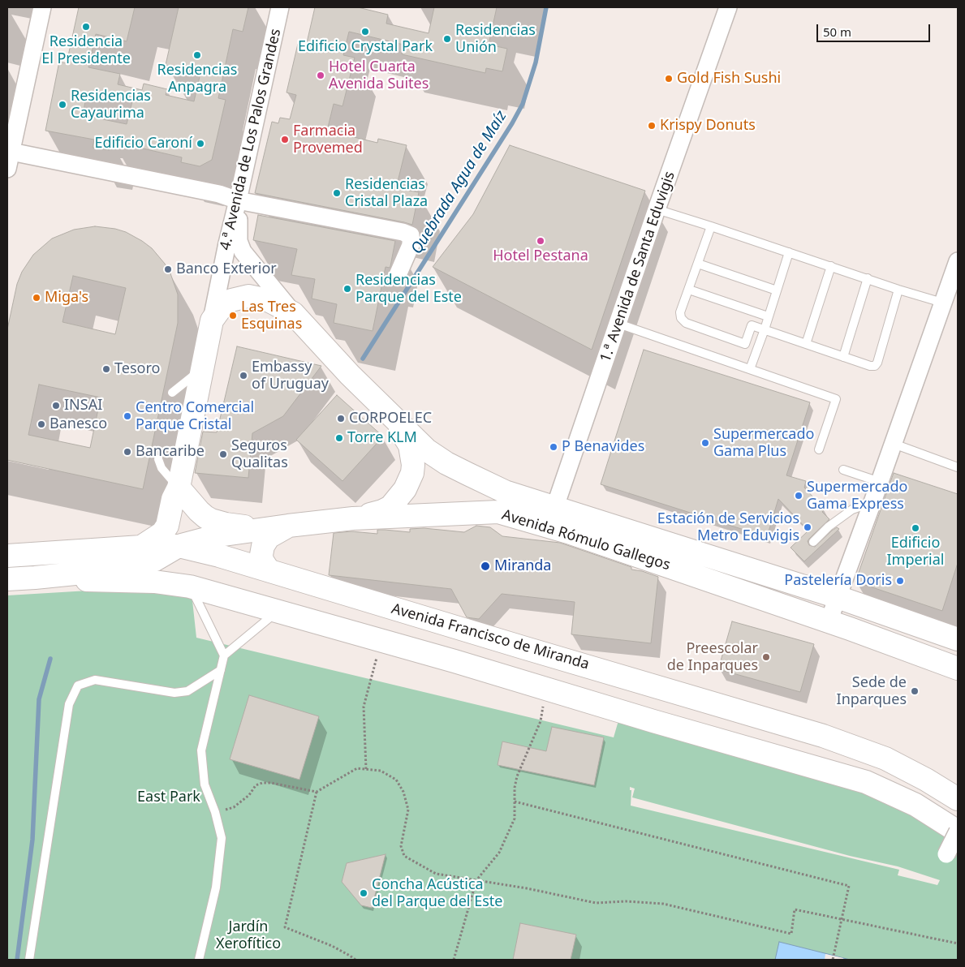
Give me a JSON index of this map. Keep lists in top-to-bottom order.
{
  "streets": {
    "main road": ["4.ª Avenida de Los Palos Grandes", "Avenida Rómulo Gallegos", "Avenida Francisco de Miranda"],
    "street": ["1.ª Avenida de Santa Eduvigis"]
  },
  "crossings": [
    ["4.ª Avenida de Los Palos Grandes", "Avenida Rómulo Gallegos"],
    ["4.ª Avenida de Los Palos Grandes", "Avenida Francisco de Miranda"],
    ["1.ª Avenida de Santa Eduvigis", "Avenida Rómulo Gallegos"],
    ["Avenida Rómulo Gallegos", "Avenida Francisco de Miranda"]
  ],
  "water": ["Quebrada Agua de Maíz"],
  "parks": ["East Park", "Jardín Xerofítico"],
  "places": [
    "Residencia El Presidente",
    "Edificio Crystal Park",
    "Residencias Unión",
    "Residencias Anpagra",
    "Hotel Cuarta Avenida Suites",
    "Gold Fish Sushi",
    "Residencias Cayaurima",
    "Krispy Donuts",
    "Farmacia Provemed",
    "Edificio Caroní",
    "Residencias Cristal Plaza",
    "Hotel Pestana",
    "Banco Exterior",
    "Residencias Parque del Este",
    "Miga's",
    "Las Tres Esquinas",
    "Tesoro",
    "Embassy of Uruguay",
    "INSAI",
    "Centro Comercial Parque Cristal",
    "CORPOELEC",
    "Banesco",
    "Torre KLM",
    "Supermercado Gama Plus",
    "P Benavides",
    "Bancaribe",
    "Seguros Qualitas",
    "Supermercado Gama Express",
    "Estación de Servicios Metro Eduvigis",
    "Edificio Imperial",
    "Miranda",
    "Pastelería Doris",
    "Preescolar de Inparques",
    "Sede de Inparques",
    "Concha Acústica del Parque del Este"
  ],
  "scale_bar": "50 m"
}
